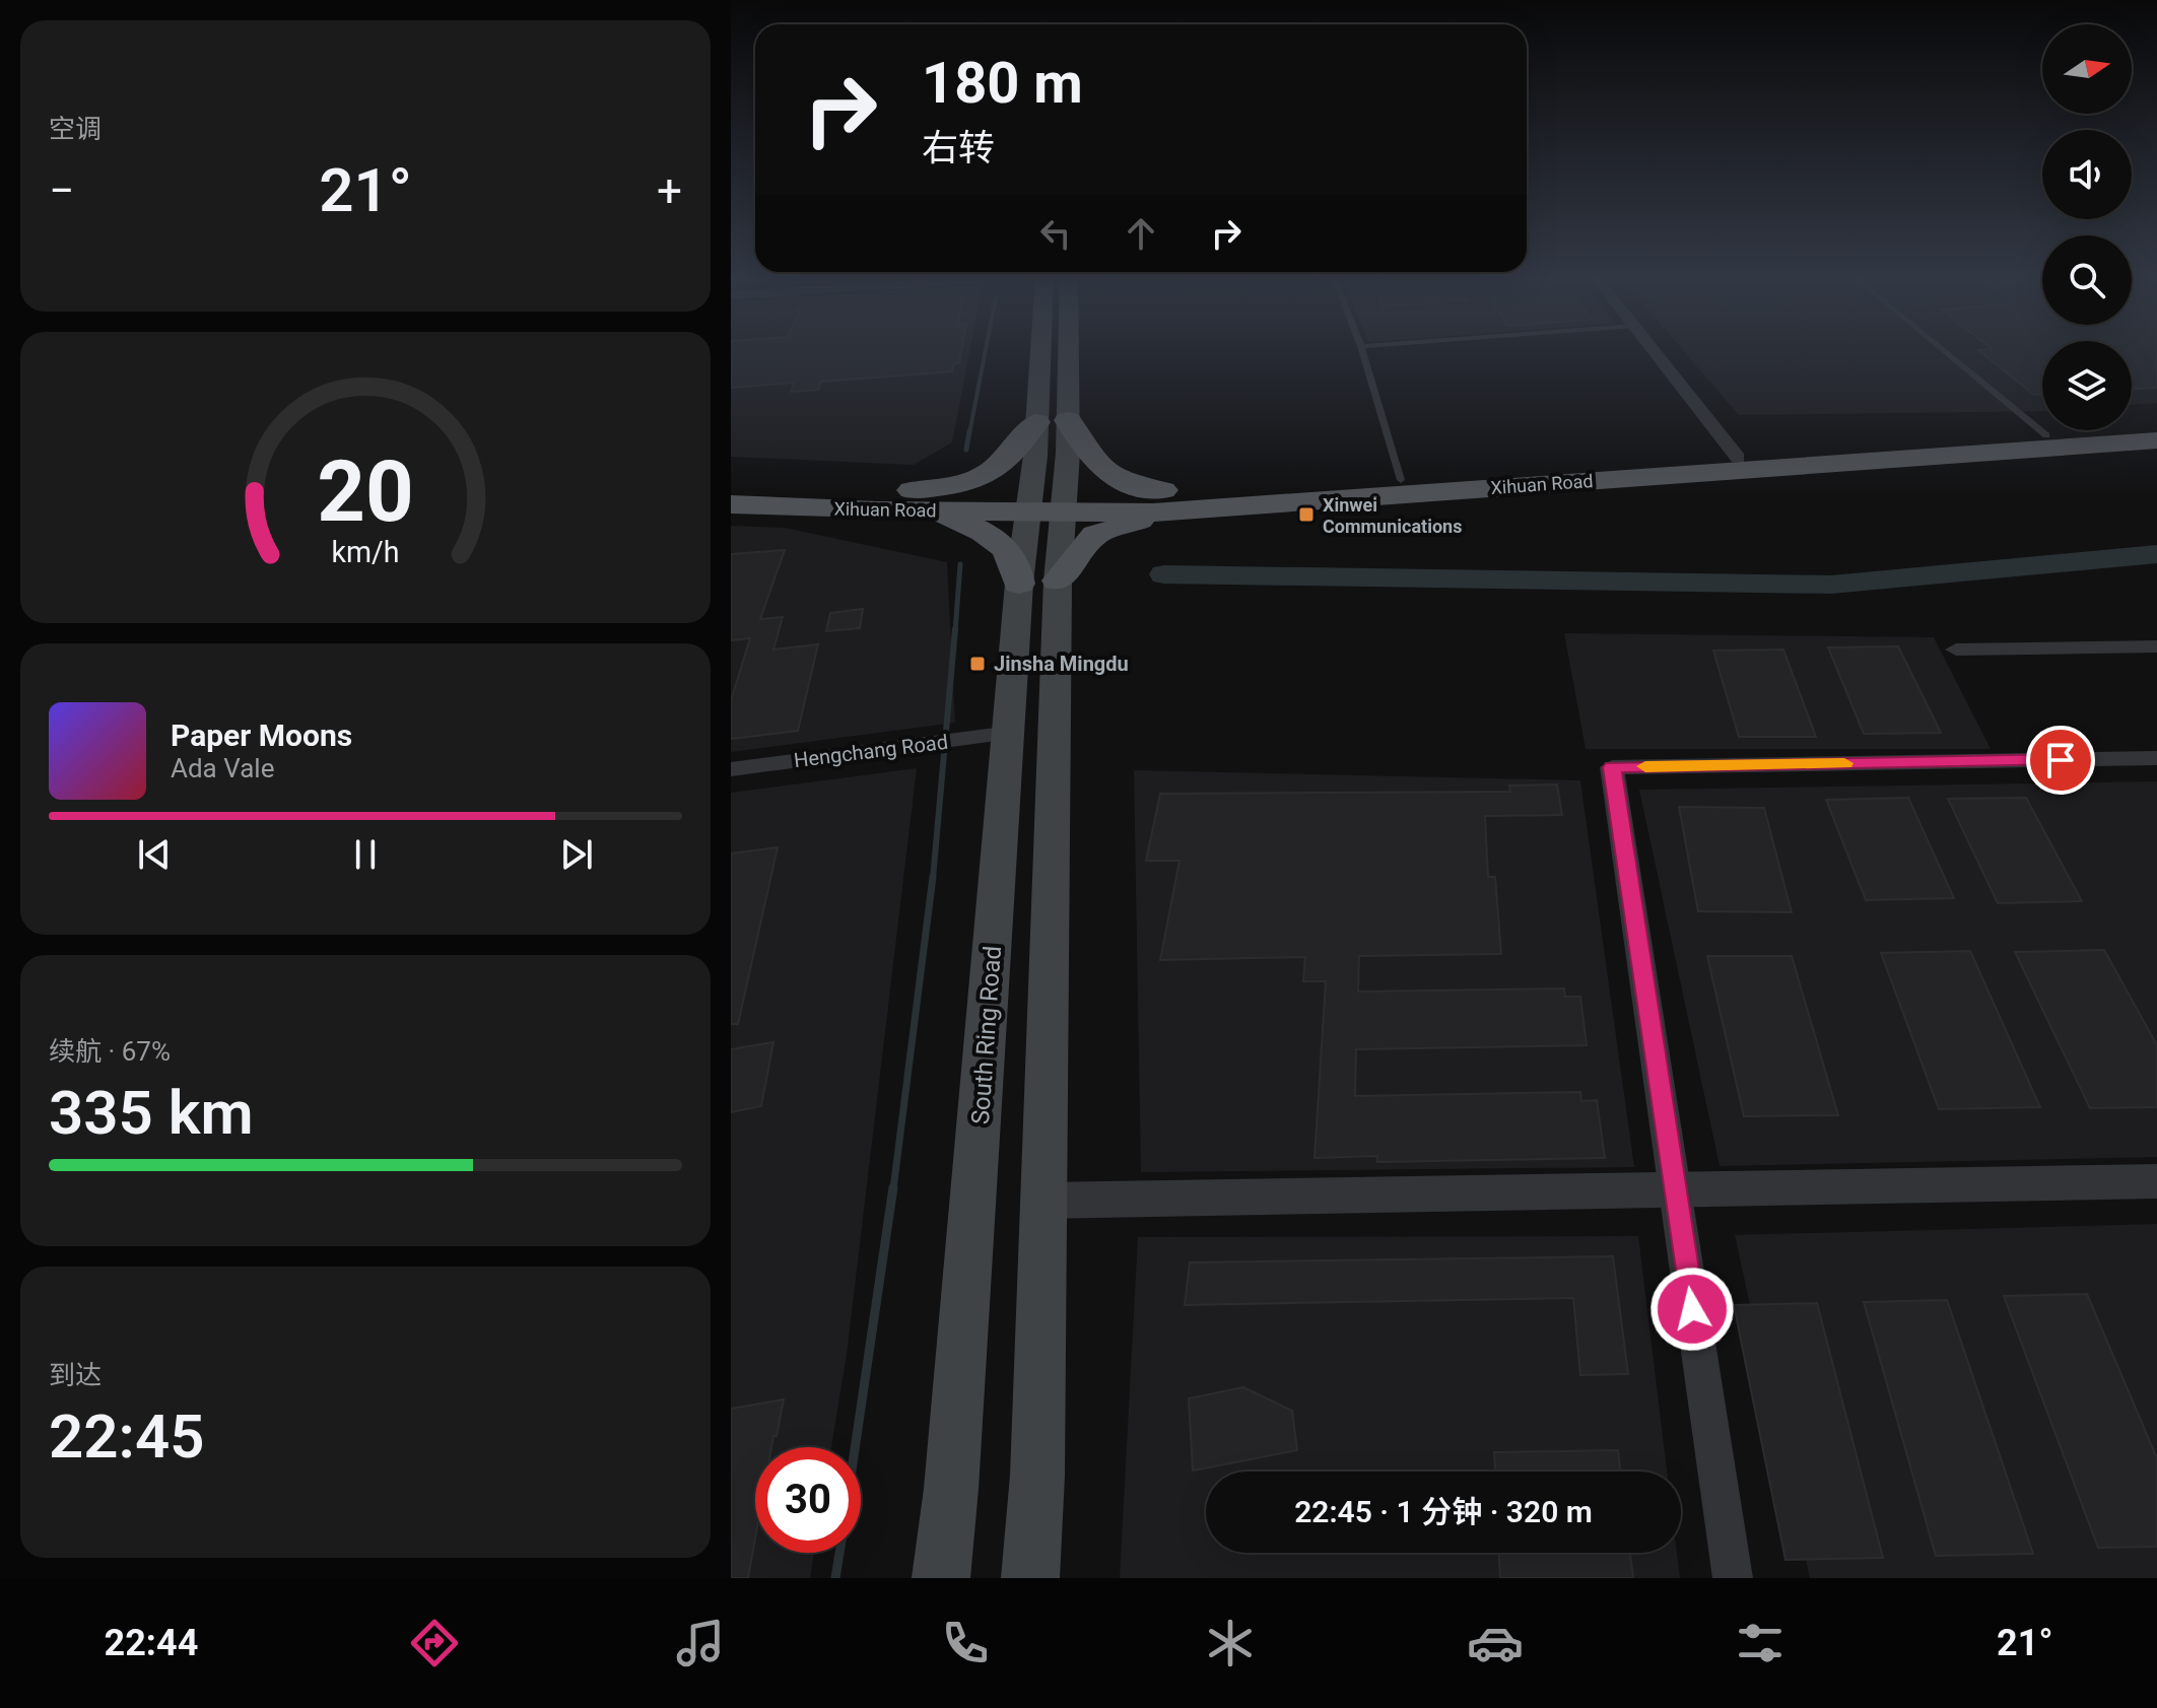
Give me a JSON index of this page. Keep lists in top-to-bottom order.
{
  "streets": {
    "main road": ["Xihuan Road", "South Ring Road"],
    "street": ["Hengchang Road"]
  },
  "crossings": [
    ["Xihuan Road", "South Ring Road"],
    ["Hengchang Road", "South Ring Road"]
  ],
  "places": {
    "transit": ["Xinwei Communications", "Jinsha Mingdu"]
  },
  "north": "right",
  "page": {
    "tile": [
      "空调",
      ["续航 · 67%", "335 km"],
      ["到达", "22:45"]
    ],
    "turn": ["180 m", "右转"],
    "heat": ["−", "21°", "+"],
    "song": ["Paper Moons", "Ada Vale"],
    "limit": "30",
    "trip": "22:45 · 1 分钟 · 320 m",
    "tabs": ["22:44", "21°"],
    "gauge": ["20", "km/h"]
  }
}
